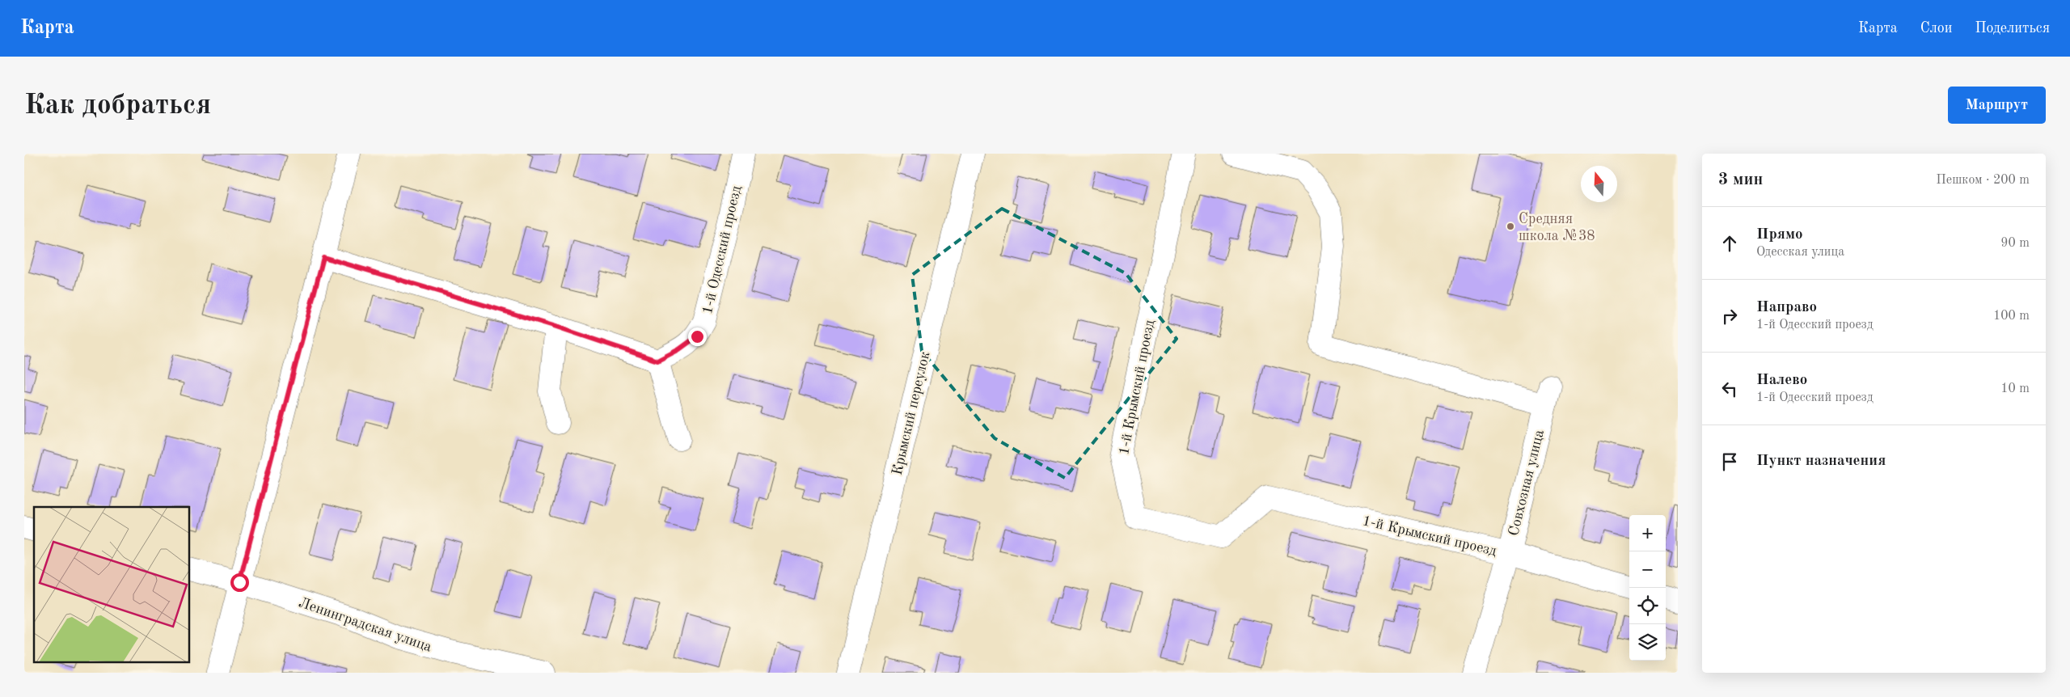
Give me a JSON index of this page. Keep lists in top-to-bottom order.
{
  "streets": {
    "street": [
      "1-й Одесский проезд",
      "1-й Крымский проезд",
      "Крымский переулок",
      "Совхозная улица",
      "Ленинградская улица"
    ]
  },
  "crossings": [
    ["1-й Крымский проезд", "Совхозная улица"]
  ],
  "places": ["Средняя школа №38"],
  "north": "top",
  "page": {
    "header": "Карта",
    "nav": ["Карта", "Слои", "Поделиться"],
    "buttons": "Маршрут",
    "title": "Как добраться",
    "heading": ["3 мин", "Пешком · 200 m"],
    "list": [
      ["Прямо", "Одесская улица", "90 m"],
      ["Направо", "1-й Одесский проезд", "100 m"],
      ["Налево", "1-й Одесский проезд", "10 m"],
      "Пункт назначения"
    ],
    "map_buttons": ["+", "−"]
  }
}
